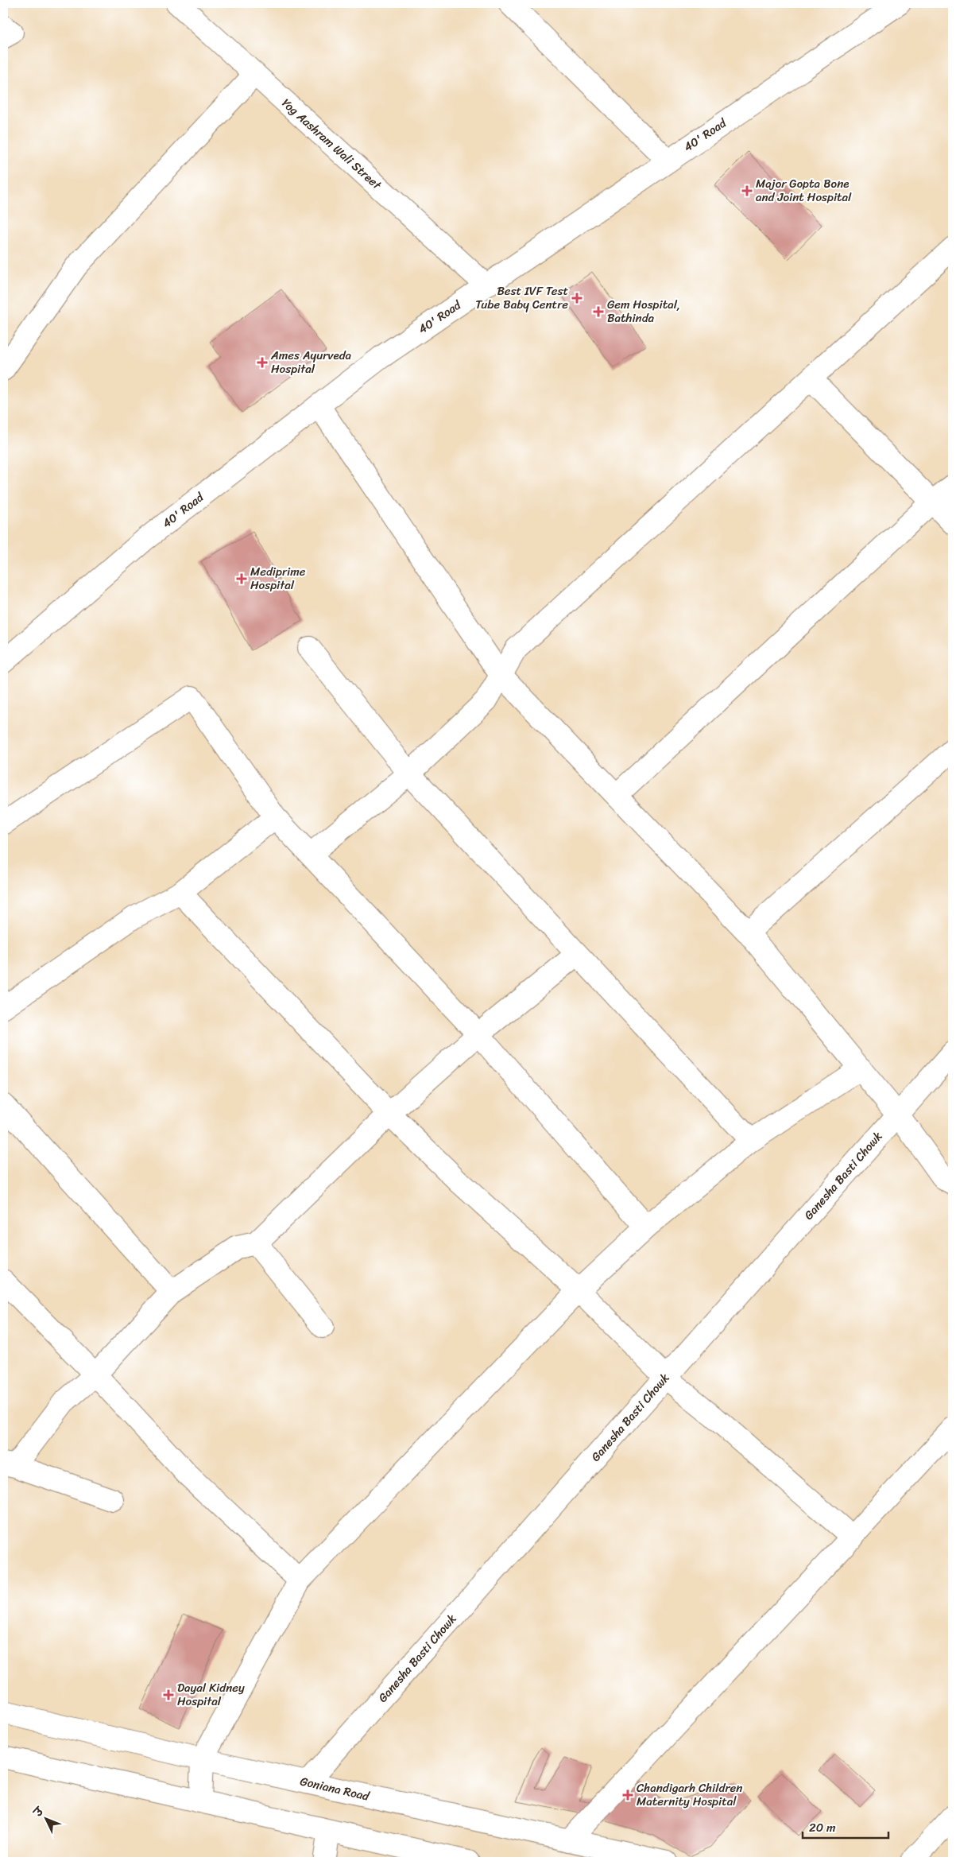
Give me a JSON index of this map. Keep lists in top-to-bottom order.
{
  "streets": {
    "street": [
      "40' Road",
      "Yog Aashram Wali Street",
      "Ganesha Basti Chowk",
      "Goniana Road"
    ]
  },
  "crossings": [
    ["40' Road", "Yog Aashram Wali Street"],
    ["Ganesha Basti Chowk", "Goniana Road"]
  ],
  "places": {
    "health": [
      "Major Gopta Bone and Joint Hospital",
      "Best IVF Test Tube Baby Centre",
      "Gem Hospital, Bathinda",
      "Ames Ayurveda Hospital",
      "Mediprime Hospital",
      "Dayal Kidney Hospital",
      "Chandigarh Children Maternity Hospital"
    ]
  },
  "scale_bar": "20 m",
  "north": "top left"
}
